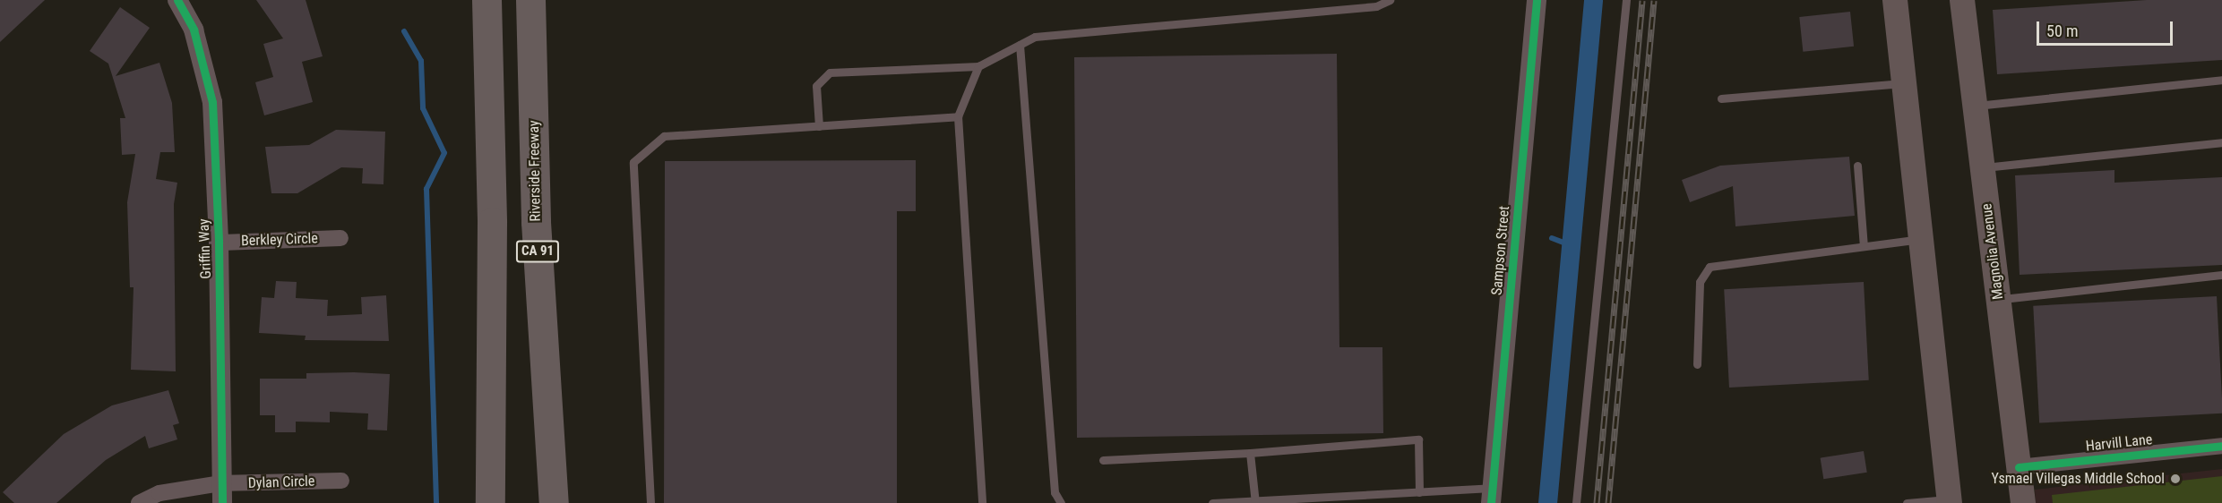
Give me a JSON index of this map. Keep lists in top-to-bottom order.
{
  "streets": {
    "highway": ["Riverside Freeway", "CA 91"],
    "main road": ["Magnolia Avenue"],
    "street": [
      "Berkley Circle",
      "Griffin Way",
      "Sampson Street",
      "Harvill Lane",
      "Dylan Circle"
    ]
  },
  "crossings": [
    ["Berkley Circle", "Griffin Way"],
    ["Griffin Way", "Dylan Circle"],
    ["Magnolia Avenue", "Harvill Lane"]
  ],
  "places": ["Ysmael Villegas Middle School"],
  "scale_bar": "50 m"
}
